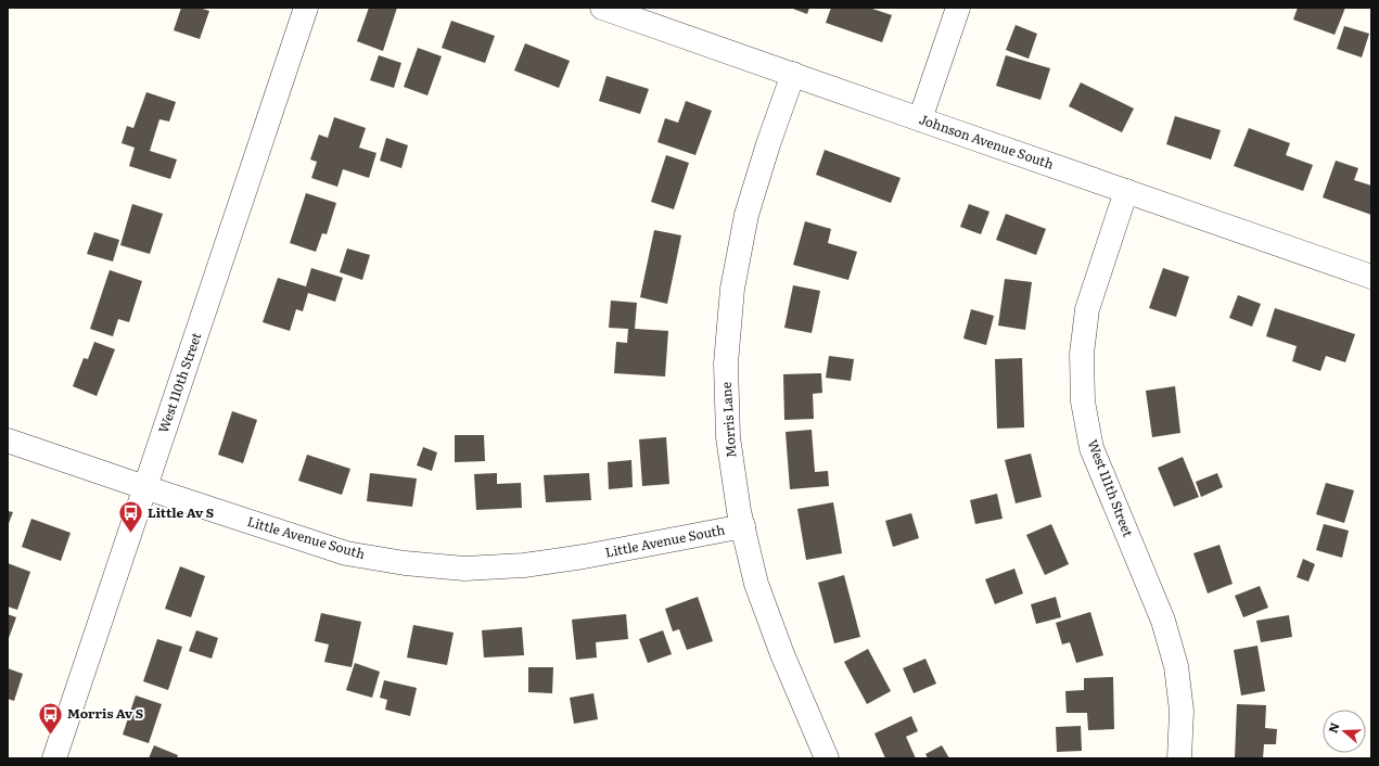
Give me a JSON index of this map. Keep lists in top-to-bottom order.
{
  "streets": {
    "street": [
      "Johnson Avenue South",
      "West 110th Street",
      "Morris Lane",
      "West 111th Street",
      "Little Avenue South"
    ]
  },
  "crossings": [
    ["Johnson Avenue South", "Morris Lane"],
    ["Johnson Avenue South", "West 111th Street"],
    ["West 110th Street", "Little Avenue South"],
    ["Morris Lane", "Little Avenue South"]
  ],
  "places": {
    "bus stop": ["Little Av S", "Morris Av S"]
  },
  "north": "left"
}
